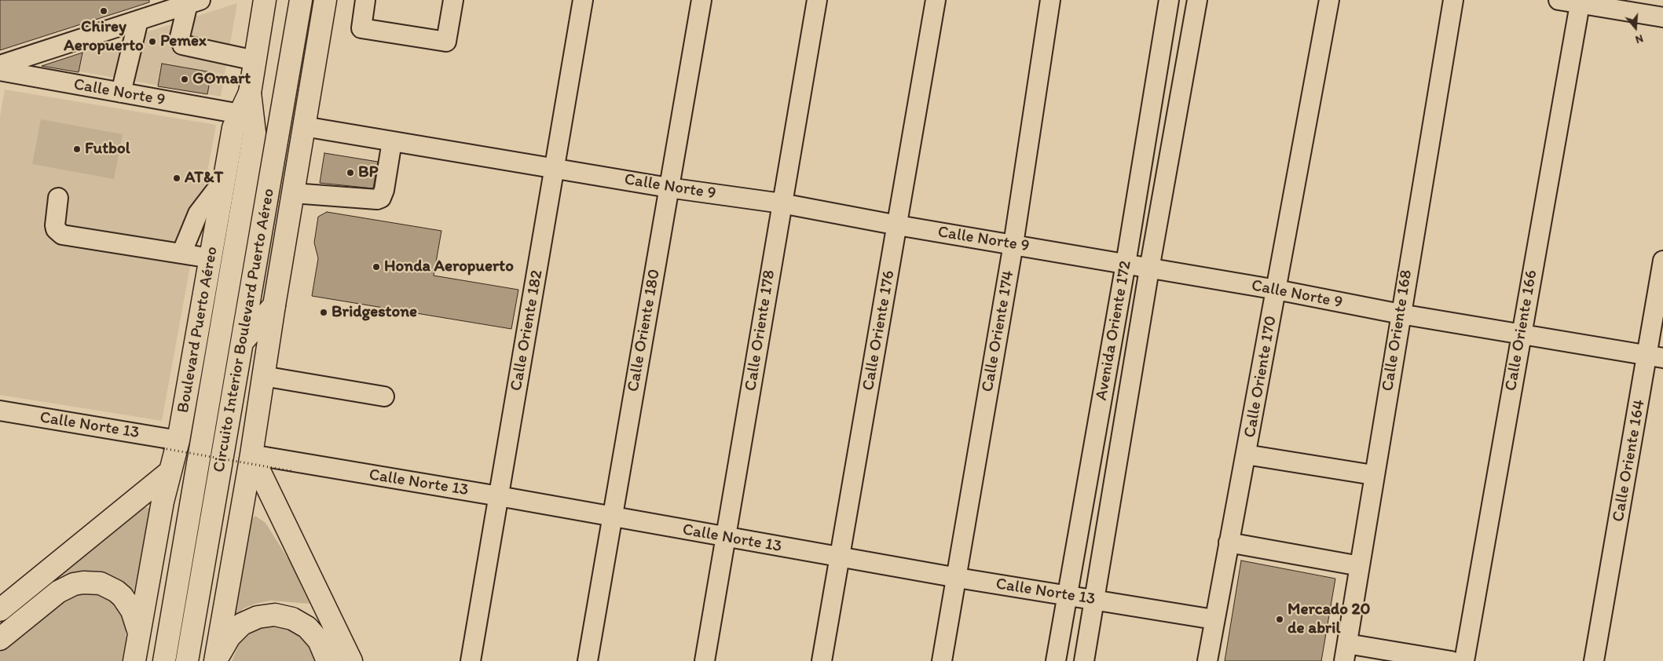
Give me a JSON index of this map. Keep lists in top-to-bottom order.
{
  "streets": {
    "main road": ["Boulevard Puerto Aéreo", "Circuito Interior Boulevard Puerto Aéreo"],
    "street": [
      "Calle Norte 9",
      "Calle Oriente 182",
      "Calle Oriente 180",
      "Calle Oriente 178",
      "Calle Oriente 176",
      "Avenida Oriente 172",
      "Calle Oriente 168",
      "Calle Oriente 166",
      "Calle Oriente 174",
      "Calle Oriente 170",
      "Calle Norte 13",
      "Calle Oriente 164"
    ]
  },
  "crossings": [
    ["Calle Norte 9", "Boulevard Puerto Aéreo"],
    ["Calle Norte 9", "Calle Oriente 182"],
    ["Calle Norte 9", "Calle Oriente 180"],
    ["Calle Norte 9", "Calle Oriente 178"],
    ["Calle Norte 9", "Calle Oriente 176"],
    ["Calle Norte 9", "Avenida Oriente 172"],
    ["Calle Norte 9", "Calle Oriente 168"],
    ["Calle Norte 9", "Calle Oriente 166"],
    ["Calle Norte 9", "Calle Oriente 174"],
    ["Calle Norte 9", "Calle Oriente 170"],
    ["Calle Norte 9", "Calle Oriente 164"],
    ["Boulevard Puerto Aéreo", "Circuito Interior Boulevard Puerto Aéreo"],
    ["Boulevard Puerto Aéreo", "Calle Norte 13"],
    ["Calle Oriente 182", "Calle Norte 13"],
    ["Calle Oriente 180", "Calle Norte 13"],
    ["Calle Oriente 178", "Calle Norte 13"],
    ["Calle Oriente 176", "Calle Norte 13"],
    ["Avenida Oriente 172", "Calle Norte 13"],
    ["Calle Oriente 174", "Calle Norte 13"],
    ["Calle Oriente 170", "Calle Norte 13"]
  ],
  "places": [
    "Chirey Aeropuerto",
    "Pemex",
    "GOmart",
    "Futbol",
    "BP",
    "AT&T",
    "Honda Aeropuerto",
    "Bridgestone",
    "Mercado 20 de abril"
  ],
  "north": "bottom"
}
